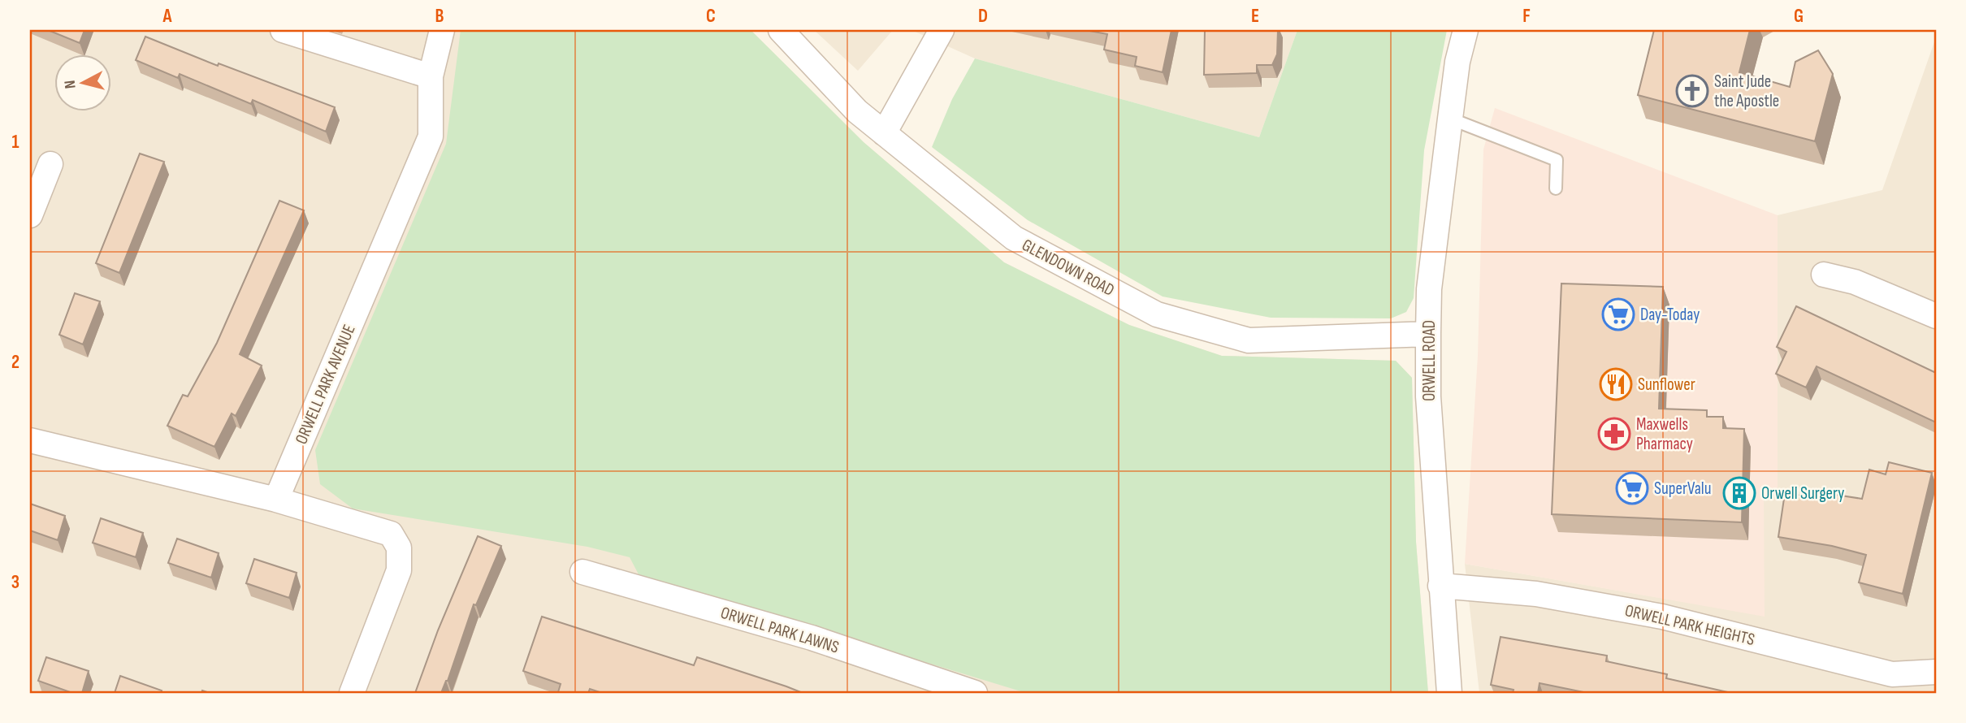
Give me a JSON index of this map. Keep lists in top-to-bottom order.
{
  "streets": {
    "street": [
      "GLENDOWN ROAD",
      "ORWELL ROAD",
      "ORWELL PARK AVENUE",
      "ORWELL PARK HEIGHTS",
      "ORWELL PARK LAWNS"
    ]
  },
  "crossings": [
    ["GLENDOWN ROAD", "ORWELL ROAD"],
    ["ORWELL ROAD", "ORWELL PARK HEIGHTS"]
  ],
  "places": {
    "church": ["Saint Jude the Apostle"],
    "supermarket": ["Day-Today", "SuperValu"],
    "restaurant": ["Sunflower"],
    "pharmacy": ["Maxwells Pharmacy"],
    "building": ["Orwell Surgery"]
  },
  "north": "left",
  "grid": {
    "columns": [
      "A",
      "B",
      "C",
      "D",
      "E",
      "F",
      "G"
    ],
    "rows": ["1", "2", "3"]
  }
}
